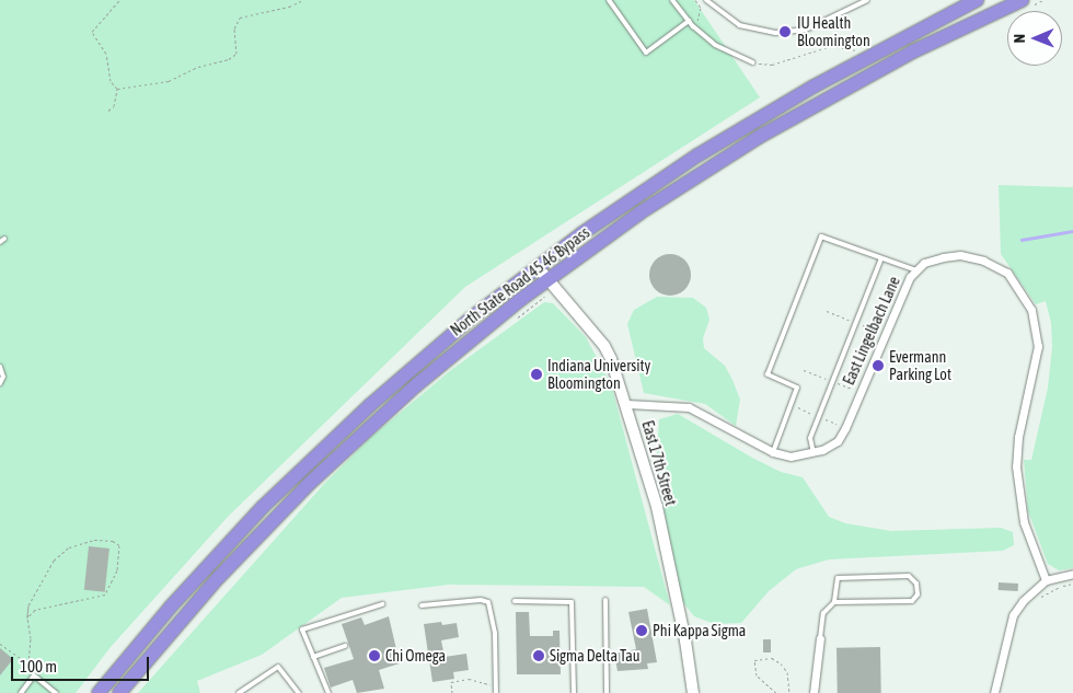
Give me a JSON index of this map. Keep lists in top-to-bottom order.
{
  "streets": {
    "highway": ["North State Road 45 46 Bypass"],
    "main road": ["East 17th Street"],
    "street": ["East Lingelbach Lane"]
  },
  "crossings": [
    ["North State Road 45 46 Bypass", "East 17th Street"]
  ],
  "places": [
    "IU Health Bloomington",
    "Evermann Parking Lot",
    "Indiana University Bloomington",
    "Phi Kappa Sigma",
    "Chi Omega",
    "Sigma Delta Tau"
  ],
  "scale_bar": "100 m",
  "north": "left"
}
